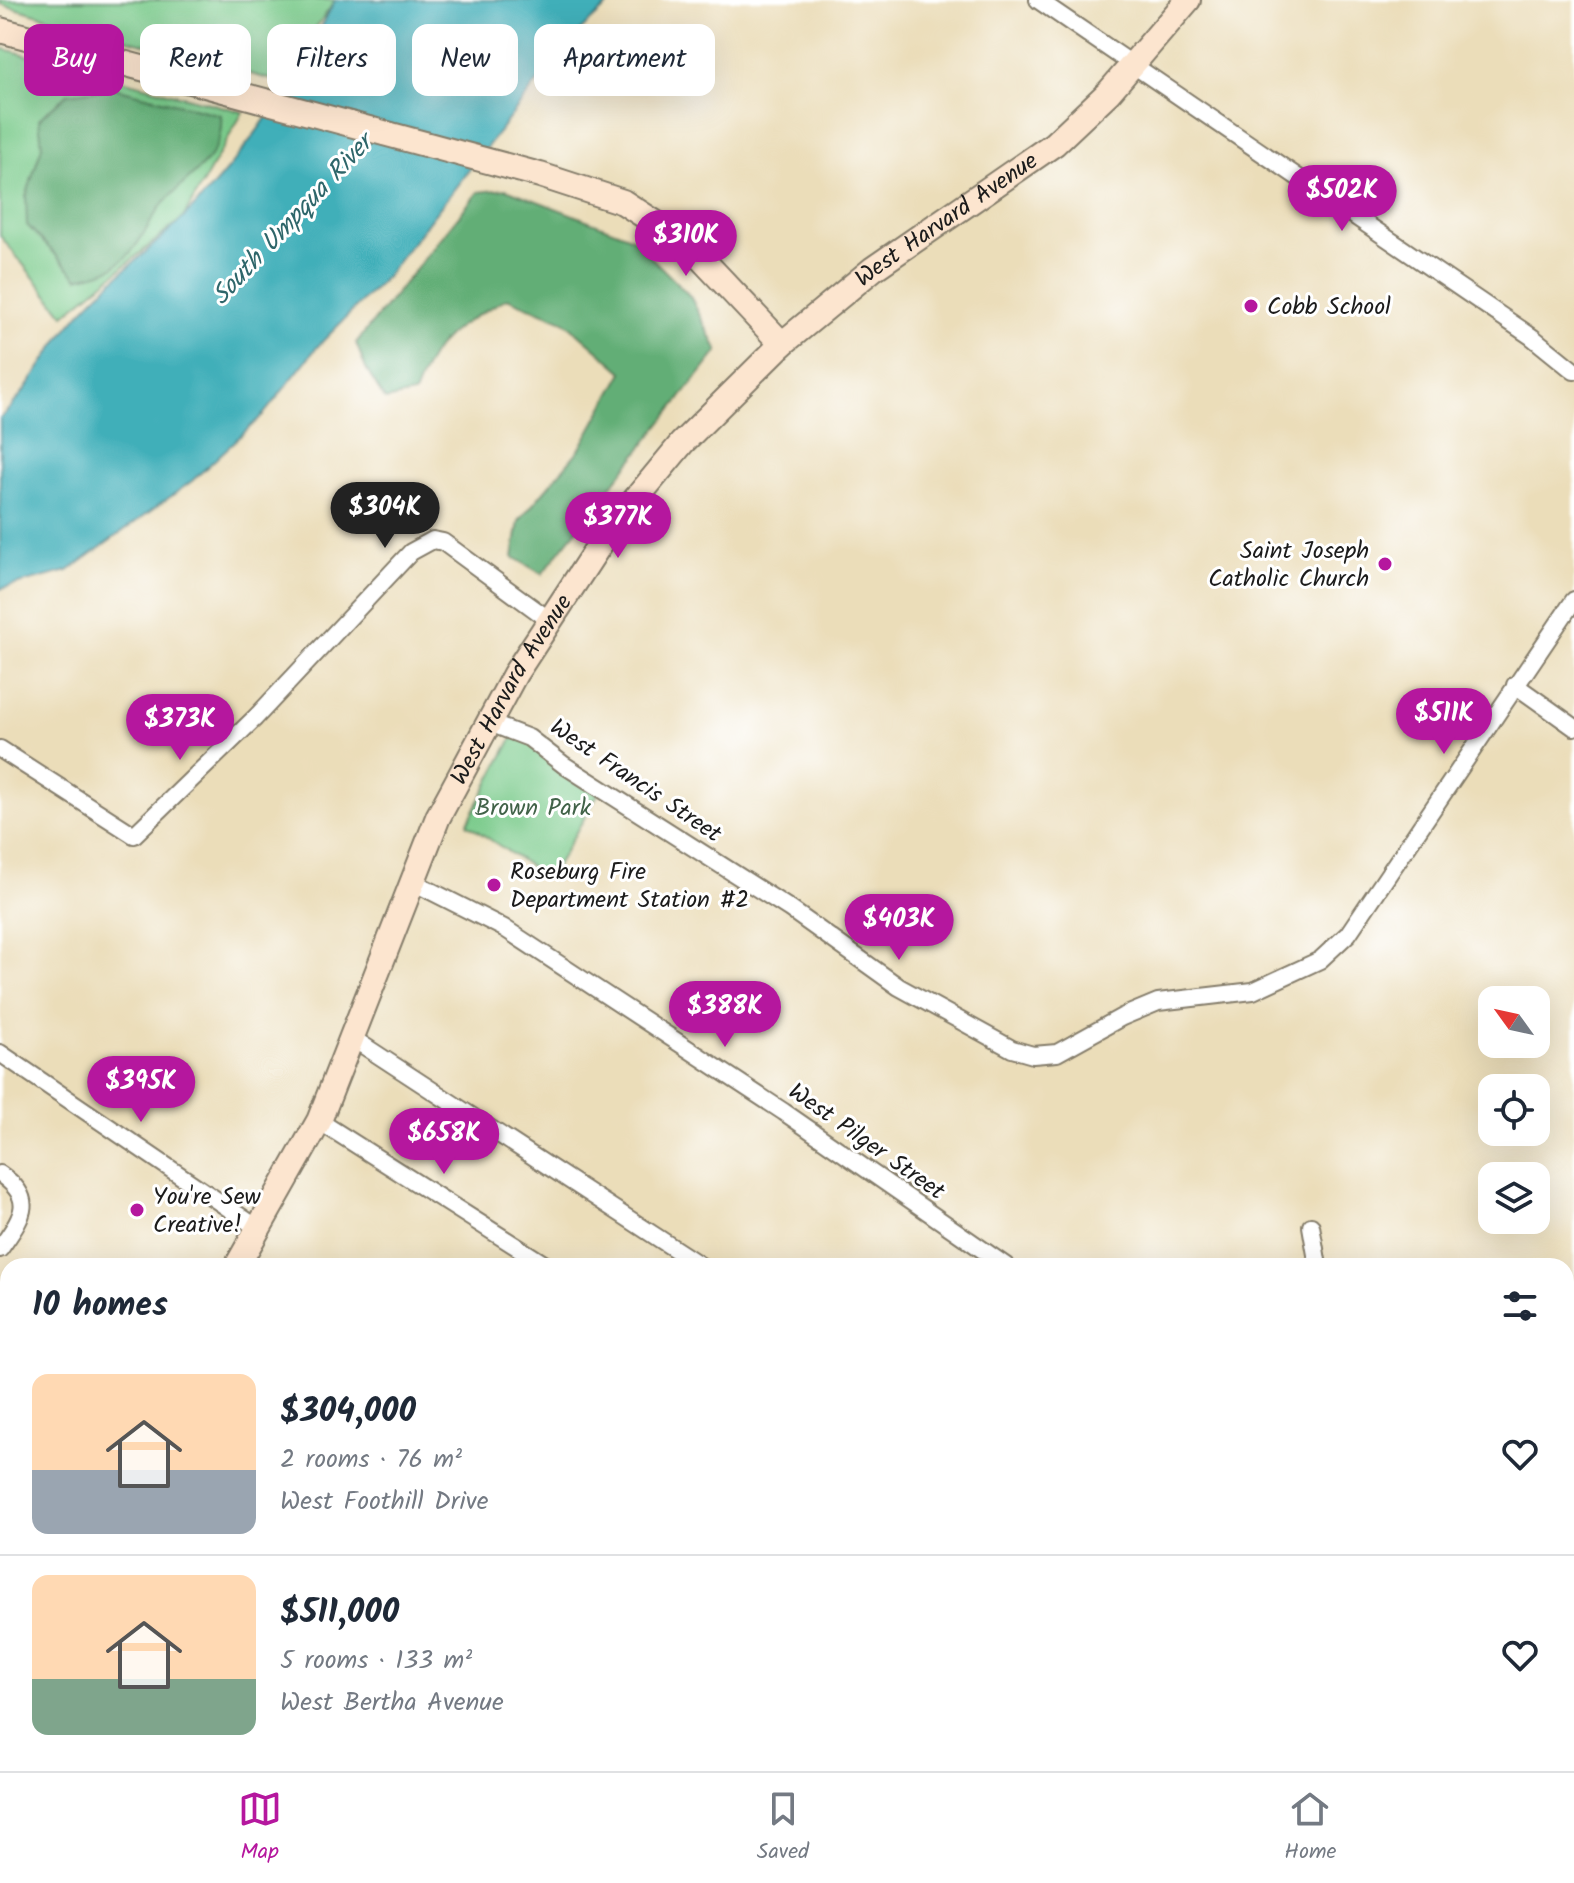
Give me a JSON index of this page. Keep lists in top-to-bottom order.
{
  "streets": {
    "main road": ["West Harvard Avenue"],
    "street": ["West Francis Street", "West Pilger Street"]
  },
  "crossings": [
    ["West Harvard Avenue", "West Francis Street"],
    ["West Harvard Avenue", "West Pilger Street"]
  ],
  "water": ["South Umpqua River"],
  "parks": ["Brown Park"],
  "places": [
    "Cobb School",
    "Saint Joseph Catholic Church",
    "Roseburg Fire Department Station #2",
    "You're Sew Creative!"
  ],
  "north": "top left",
  "page": {
    "chip": [
      "Buy",
      "Rent",
      "Filters",
      "New",
      "Apartment"
    ],
    "price": [
      "$502K",
      "$310K",
      "$304K",
      "$377K",
      "$511K",
      "$373K",
      "$403K",
      "$388K",
      "$395K",
      "$658K"
    ],
    "heading": "10 homes",
    "list": [
      {
        "name": "$304,000",
        "note": "2 rooms · 76 m² · West Foothill Drive"
      },
      {
        "name": "$511,000",
        "note": "5 rooms · 133 m² · West Bertha Avenue"
      }
    ],
    "tabs": ["Map", "Saved", "Home"]
  }
}
